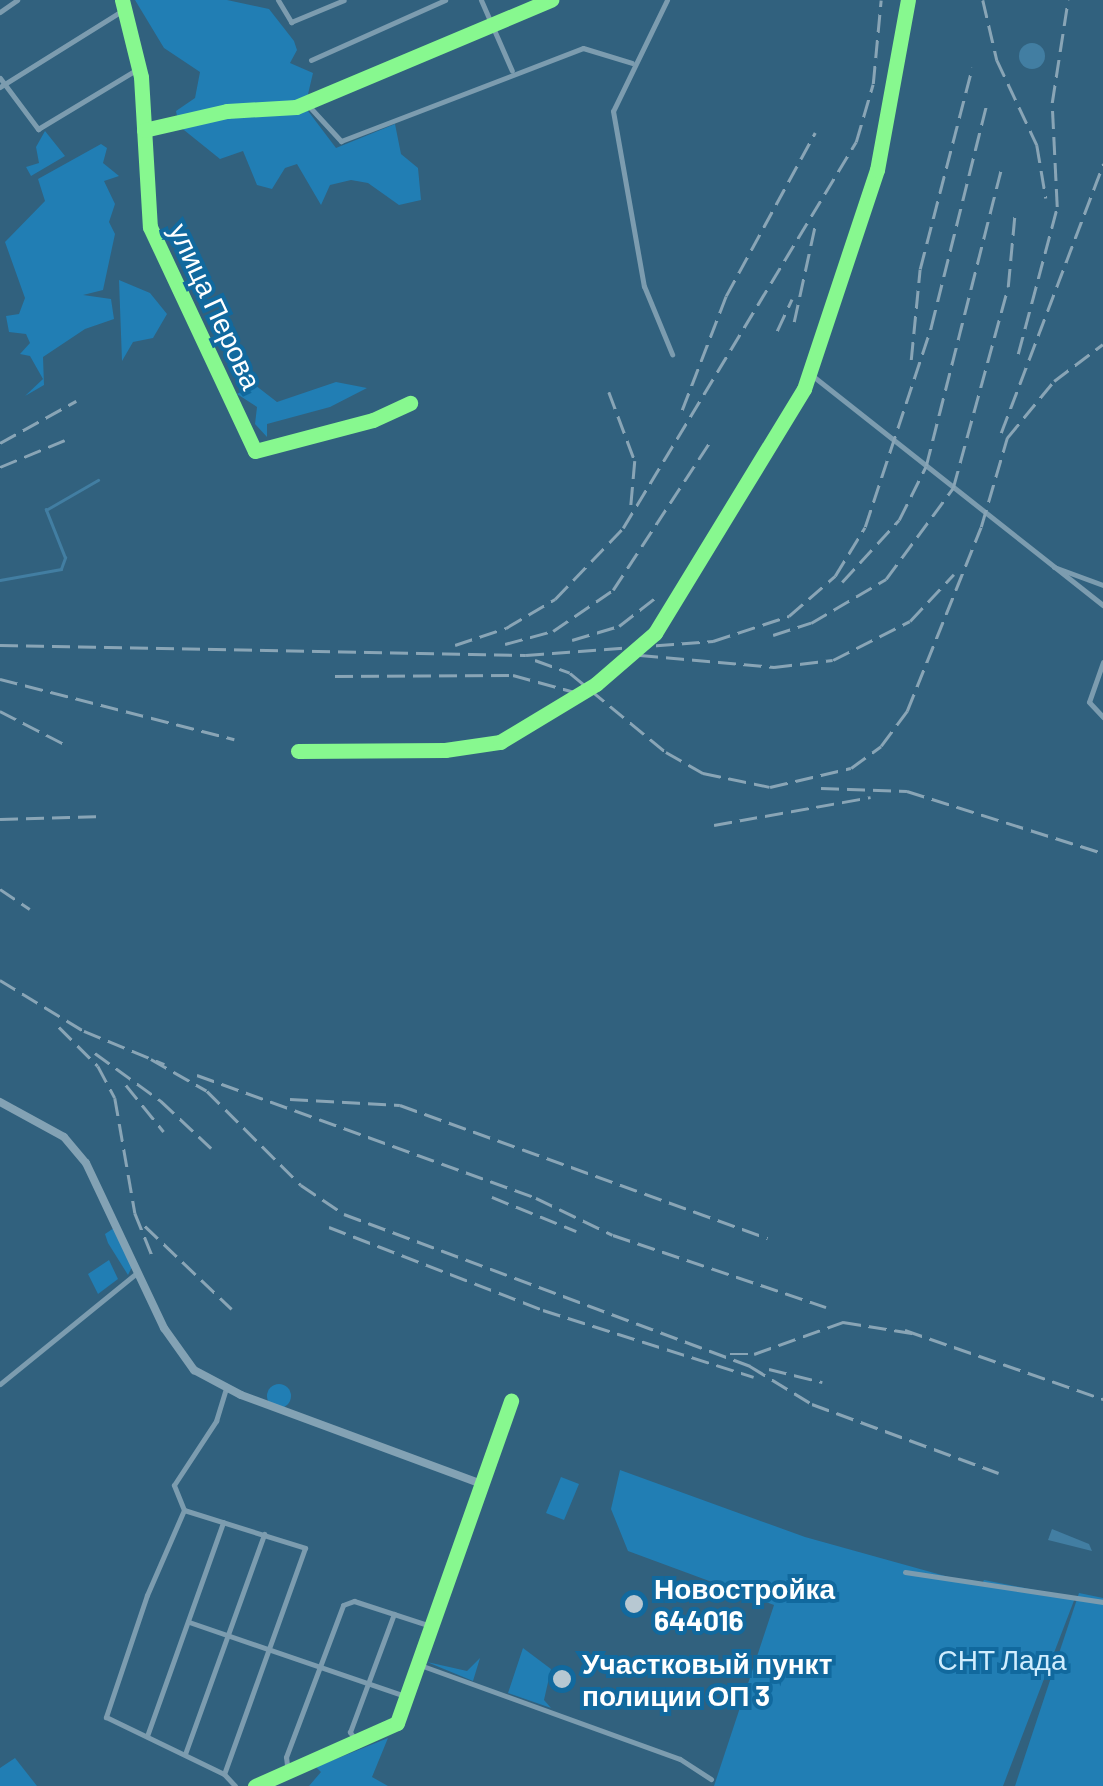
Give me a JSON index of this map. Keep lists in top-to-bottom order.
{
  "streets": {
    "street": ["улица Перова"]
  },
  "parks": ["СНТ Лада"],
  "places": ["Новостройка 644016", "Участковый пункт полиции ОП 3"]
}
